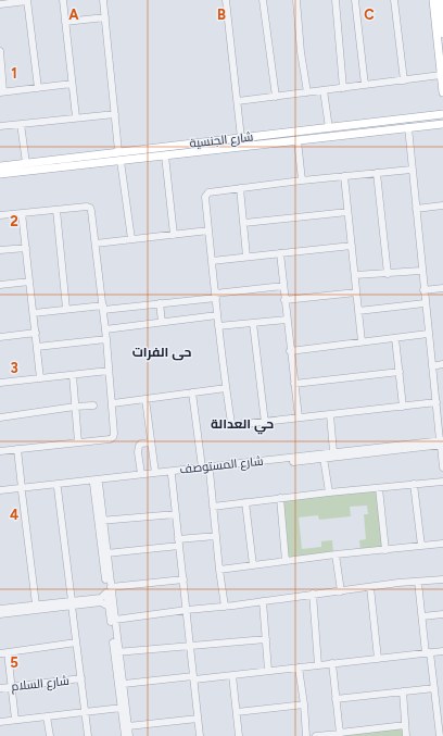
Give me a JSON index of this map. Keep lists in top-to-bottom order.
{
  "streets": {
    "main road": ["شارع الجنسية"],
    "street": ["شارع المستوصف", "شارع السلام"]
  },
  "districts": ["حی الفرات", "حي العدالة"],
  "grid": {
    "columns": ["A", "B", "C"],
    "rows": [
      "1",
      "2",
      "3",
      "4",
      "5"
    ]
  }
}
